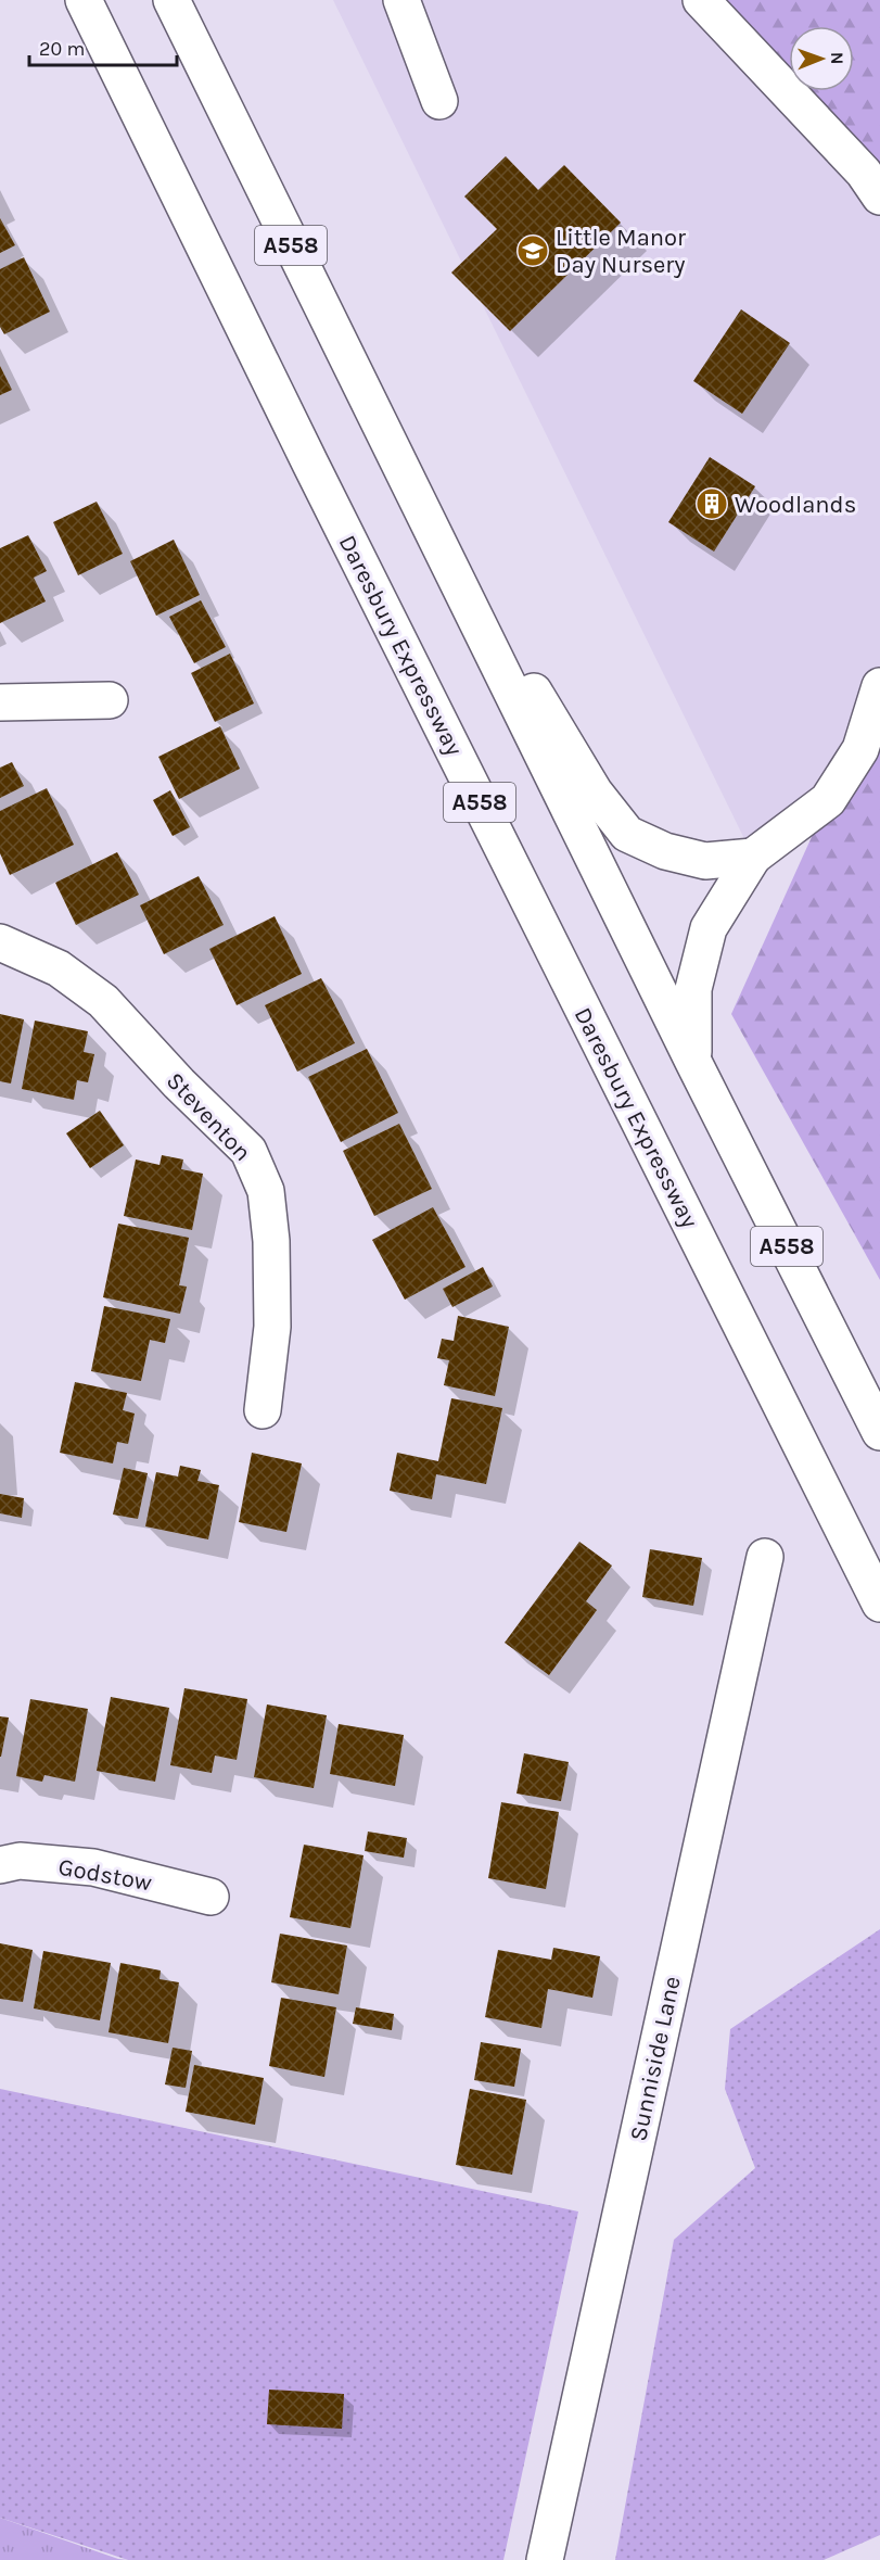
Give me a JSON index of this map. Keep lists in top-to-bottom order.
{
  "streets": {
    "main road": [
      "A558",
      "Daresbury Expressway",
      "Steventon",
      "Godstow",
      "Sunniside Lane"
    ]
  },
  "places": {
    "school or university": ["Little Manor Day Nursery"],
    "building": ["Woodlands"]
  },
  "scale_bar": "20 m",
  "north": "right"
}
